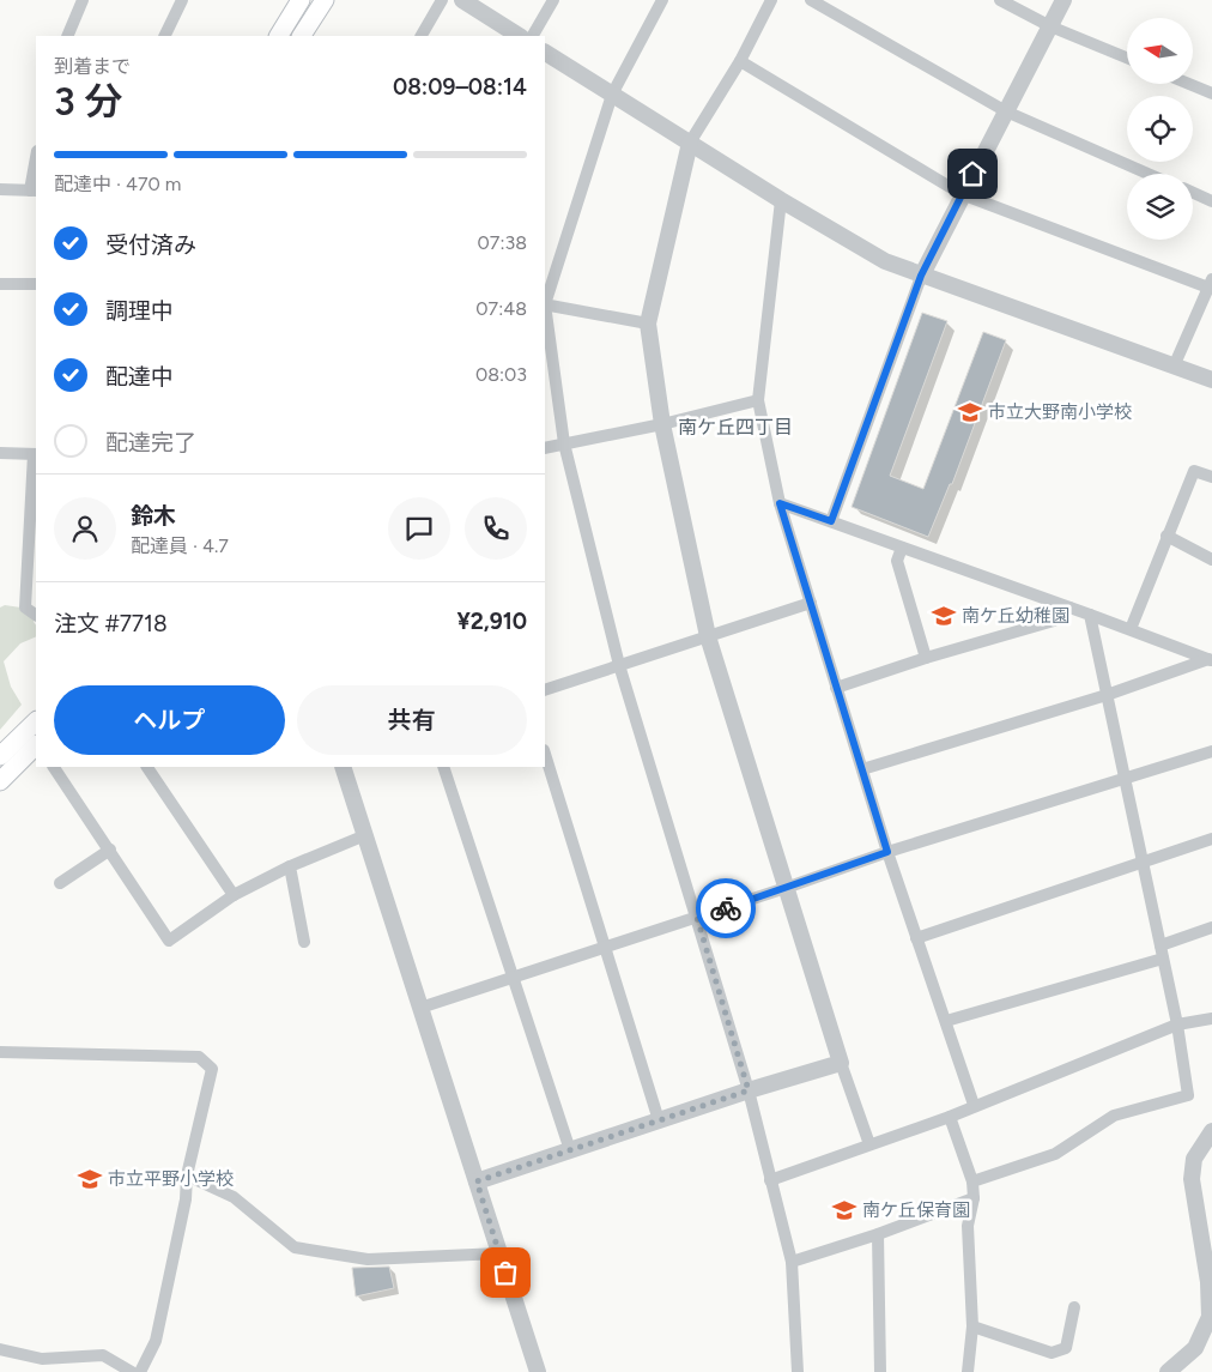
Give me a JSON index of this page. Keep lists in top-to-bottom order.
{
  "districts": ["南ケ丘四丁目"],
  "places": {
    "school or university": [
      "市立大野南小学校",
      "南ケ丘幼稚園",
      "市立平野小学校",
      "南ケ丘保育園"
    ]
  },
  "north": "left",
  "page": {
    "heading": ["3 分", "到着まで", "08:09–08:14"],
    "panel": [
      "鈴木",
      "配達員 · 4.7",
      "注文 #7718",
      "¥2,910"
    ],
    "bar": "配達中 · 470 m",
    "list": [
      ["受付済み", "07:38"],
      ["調理中", "07:48"],
      ["配達中", "08:03"],
      "配達完了"
    ],
    "buttons": ["ヘルプ", "共有"]
  }
}
